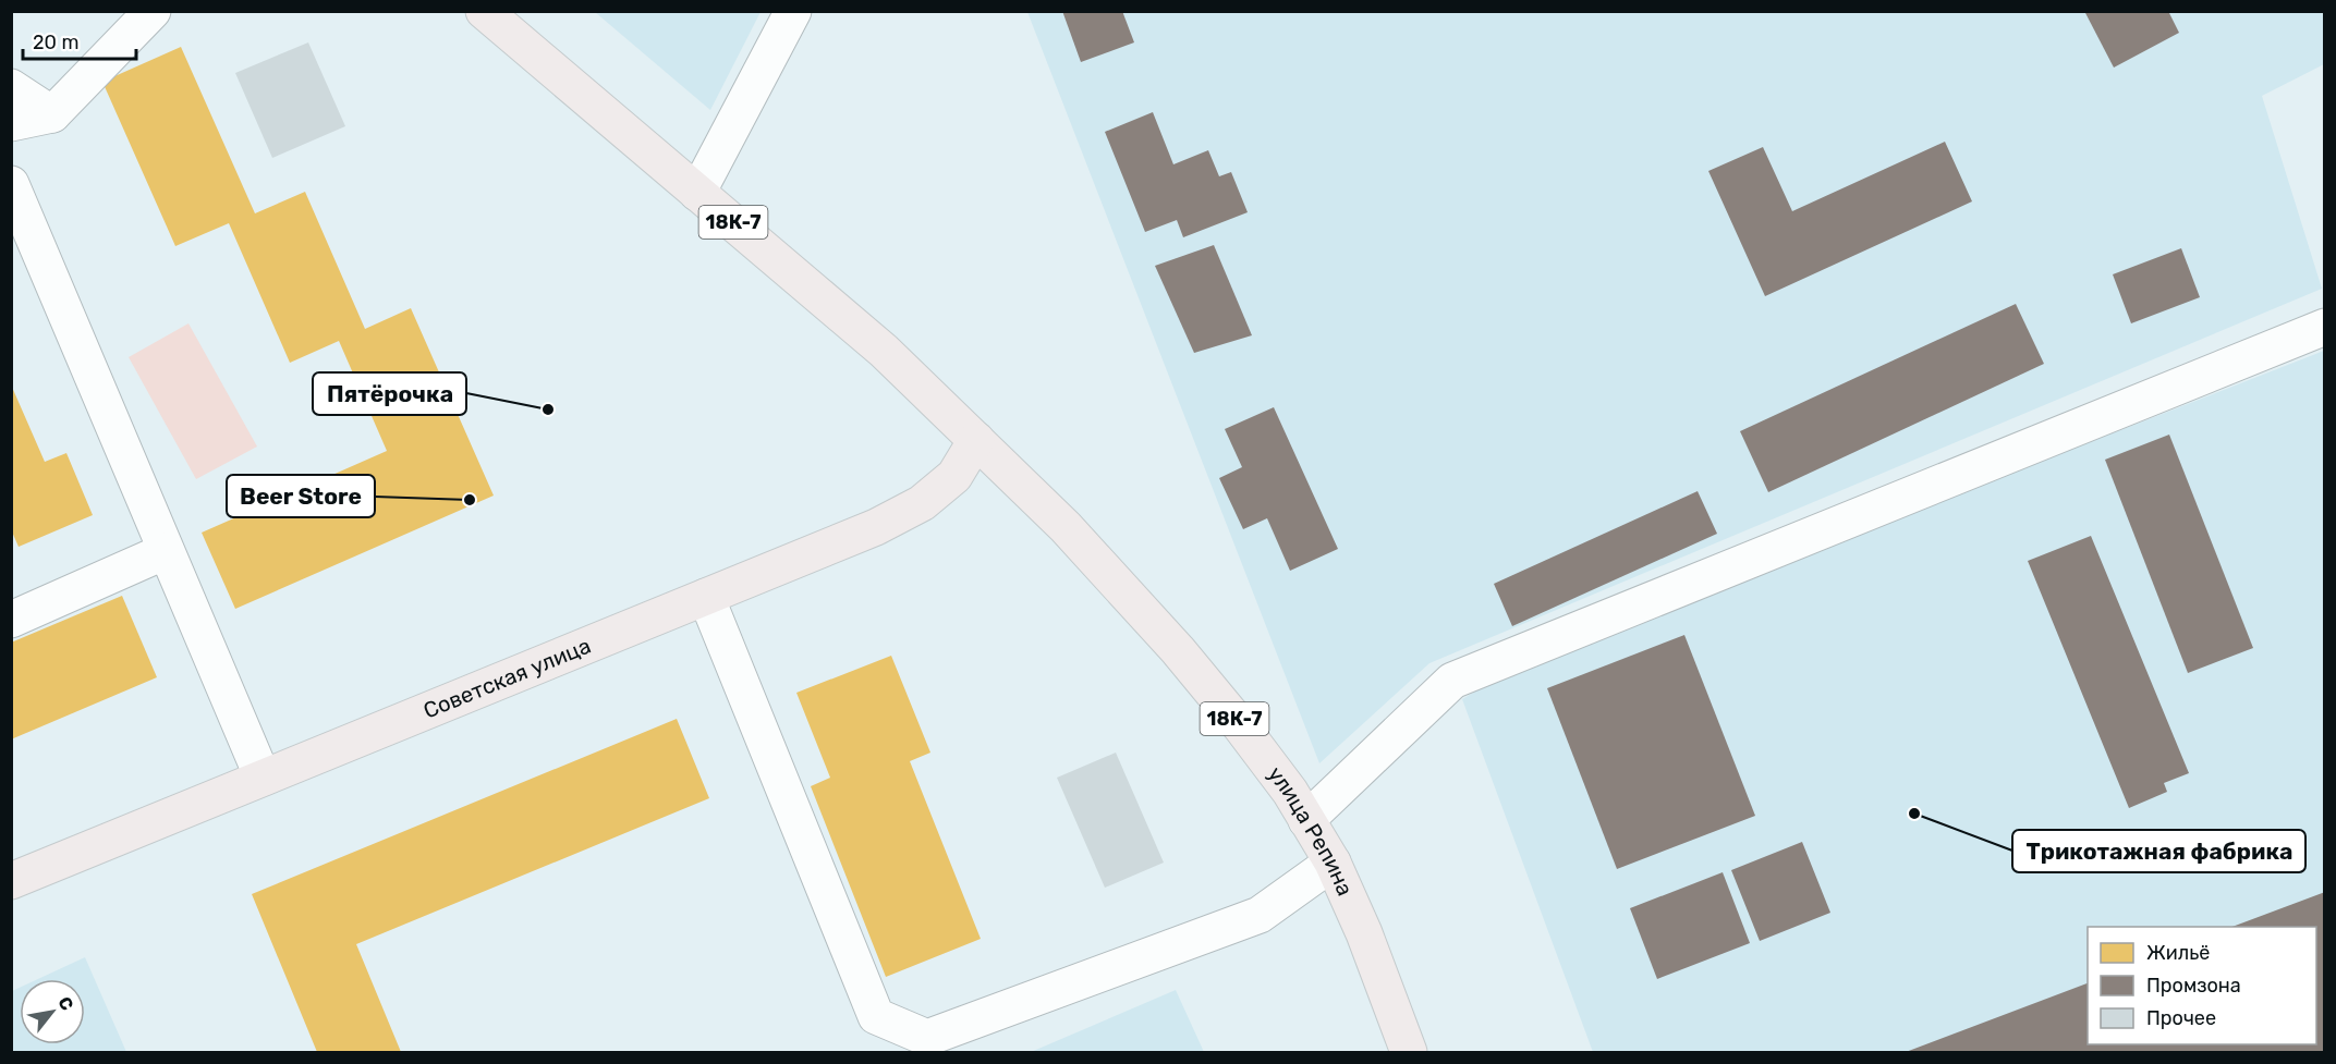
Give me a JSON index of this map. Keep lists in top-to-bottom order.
{
  "streets": {
    "main road": ["18К-7", "Советская улица", "улица Репина"]
  },
  "crossings": [
    ["18К-7", "Советская улица"],
    ["18К-7", "улица Репина"],
    ["Советская улица", "улица Репина"]
  ],
  "places": ["Пятёрочка", "Beer Store", "Трикотажная фабрика"],
  "legend": ["Жильё", "Промзона", "Прочее"],
  "scale_bar": "20 m",
  "north": "top right"
}
